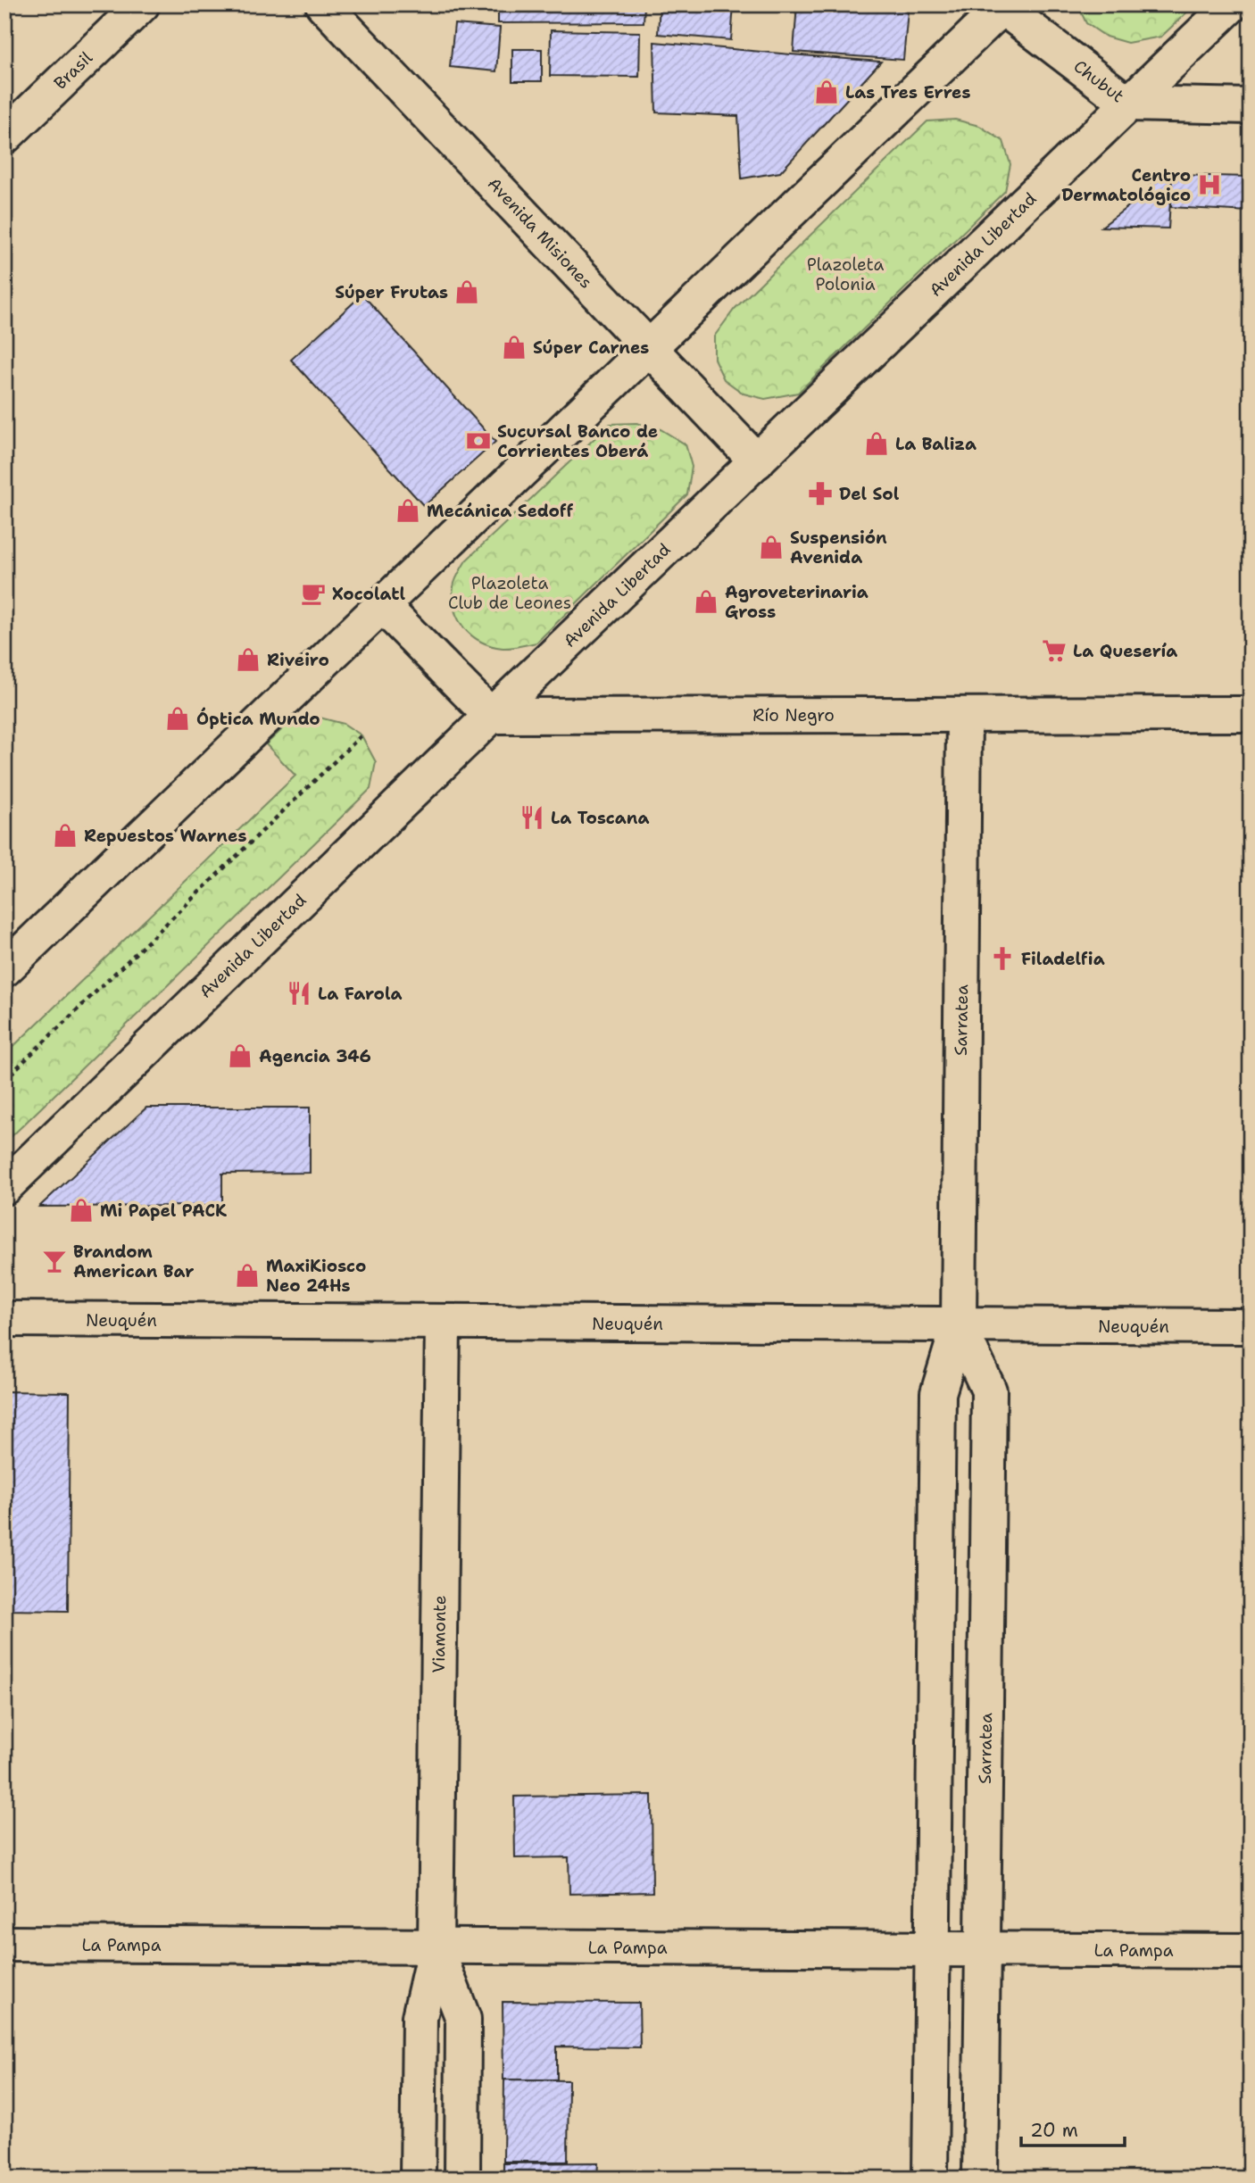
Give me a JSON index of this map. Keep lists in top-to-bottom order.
{
  "streets": {
    "street": [
      "Brasil",
      "Chubut",
      "Avenida Misiones",
      "Avenida Libertad",
      "Río Negro",
      "Sarratea",
      "Neuquén",
      "Viamonte",
      "La Pampa"
    ]
  },
  "crossings": [
    ["Chubut", "Avenida Libertad"],
    ["Avenida Misiones", "Avenida Libertad"],
    ["Avenida Libertad", "Río Negro"],
    ["Río Negro", "Sarratea"],
    ["Sarratea", "Neuquén"],
    ["Sarratea", "La Pampa"],
    ["Neuquén", "Viamonte"],
    ["Viamonte", "La Pampa"]
  ],
  "parks": ["Plazoleta Polonia", "Plazoleta Club de Leones"],
  "places": {
    "shop": [
      "Las Tres Erres",
      "Súper Frutas",
      "Súper Carnes",
      "La Baliza",
      "Mecánica Sedoff",
      "Suspensión Avenida",
      "Agroveterinaria Gross",
      "Riveiro",
      "Óptica Mundo",
      "Repuestos Warnes",
      "Agencia 346",
      "Mi Papel PACK",
      "MaxiKiosco Neo 24Hs"
    ],
    "hospital": ["Centro Dermatológico"],
    "bank": ["Sucursal Banco de Corrientes Oberá"],
    "pharmacy": ["Del Sol"],
    "cafe": ["Xocolatl"],
    "supermarket": ["La Quesería"],
    "restaurant": ["La Toscana", "La Farola"],
    "church": ["Filadelfia"],
    "bar": ["Brandom American Bar"]
  },
  "scale_bar": "20 m"
}
